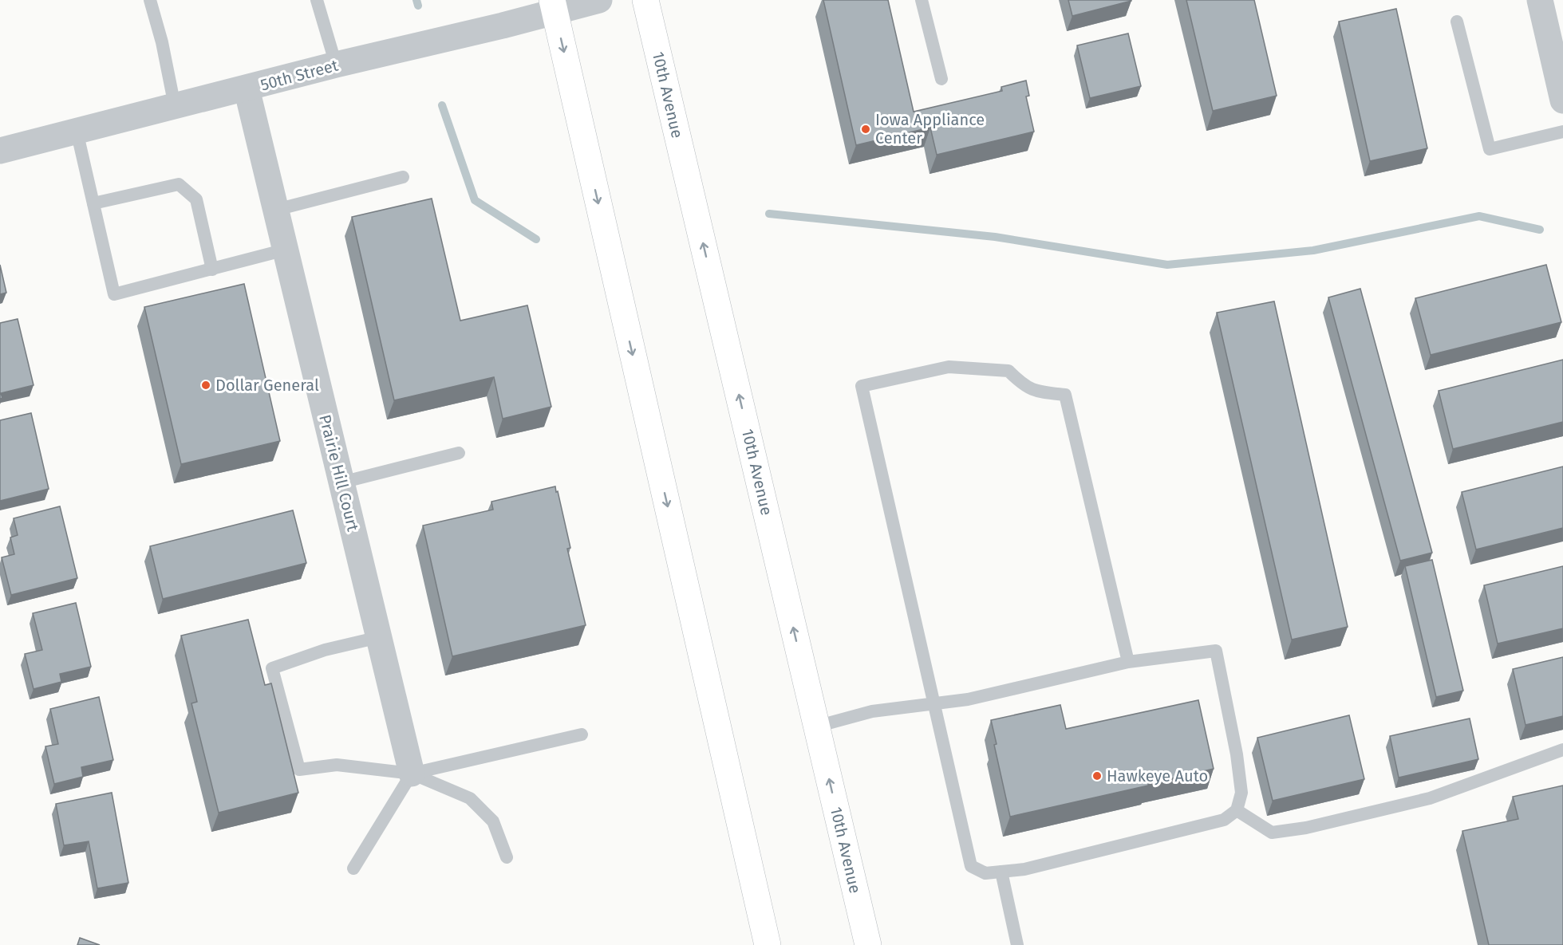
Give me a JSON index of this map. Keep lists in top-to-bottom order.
{
  "streets": {
    "main road": ["10th Avenue"],
    "street": ["50th Street", "Prairie Hill Court"]
  },
  "crossings": [
    ["50th Street", "Prairie Hill Court"]
  ],
  "places": ["Iowa Appliance Center", "Dollar General", "Hawkeye Auto"]
}
